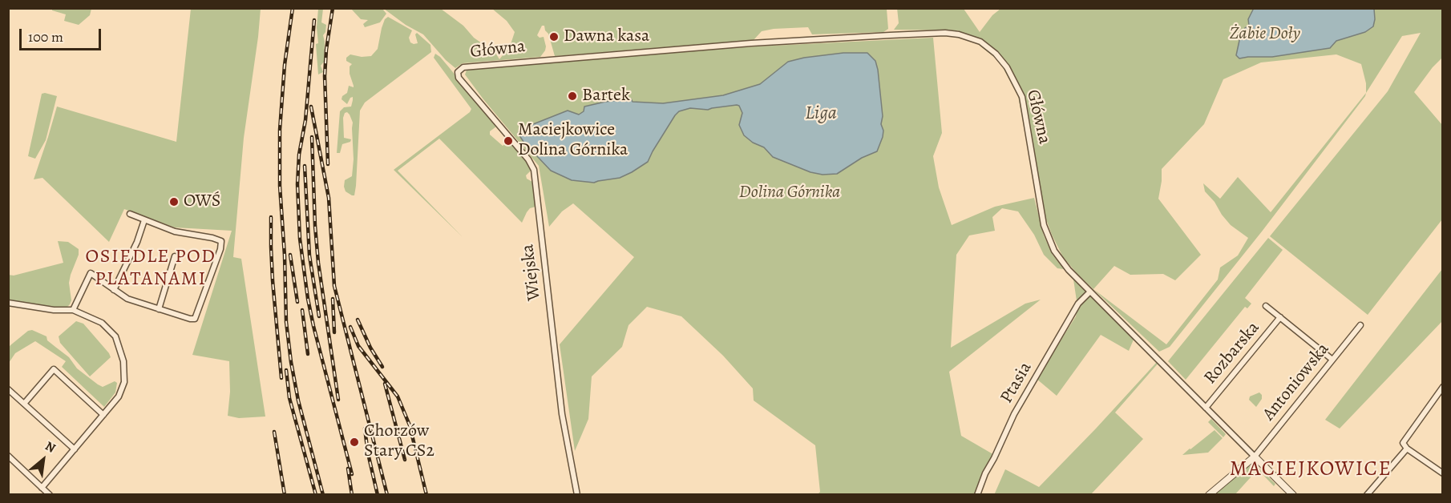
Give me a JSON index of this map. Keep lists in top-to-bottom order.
{
  "streets": {
    "street": [
      "Główna",
      "Wiejska",
      "Rozbarska",
      "Antoniowska",
      "Ptasia"
    ]
  },
  "crossings": [
    ["Główna", "Wiejska"],
    ["Główna", "Rozbarska"],
    ["Główna", "Antoniowska"],
    ["Główna", "Ptasia"]
  ],
  "districts": ["OSIEDLE POD PLATANAMI", "MACIEJKOWICE"],
  "water": ["Liga"],
  "parks": ["Żabie Doły", "Dolina Górnika"],
  "places": [
    "Dawna kasa",
    "Bartek",
    "Maciejkowice Dolina Górnika",
    "OWŚ",
    "Chorzów Stary CS2"
  ],
  "scale_bar": "100 m",
  "north": "top right"
}
